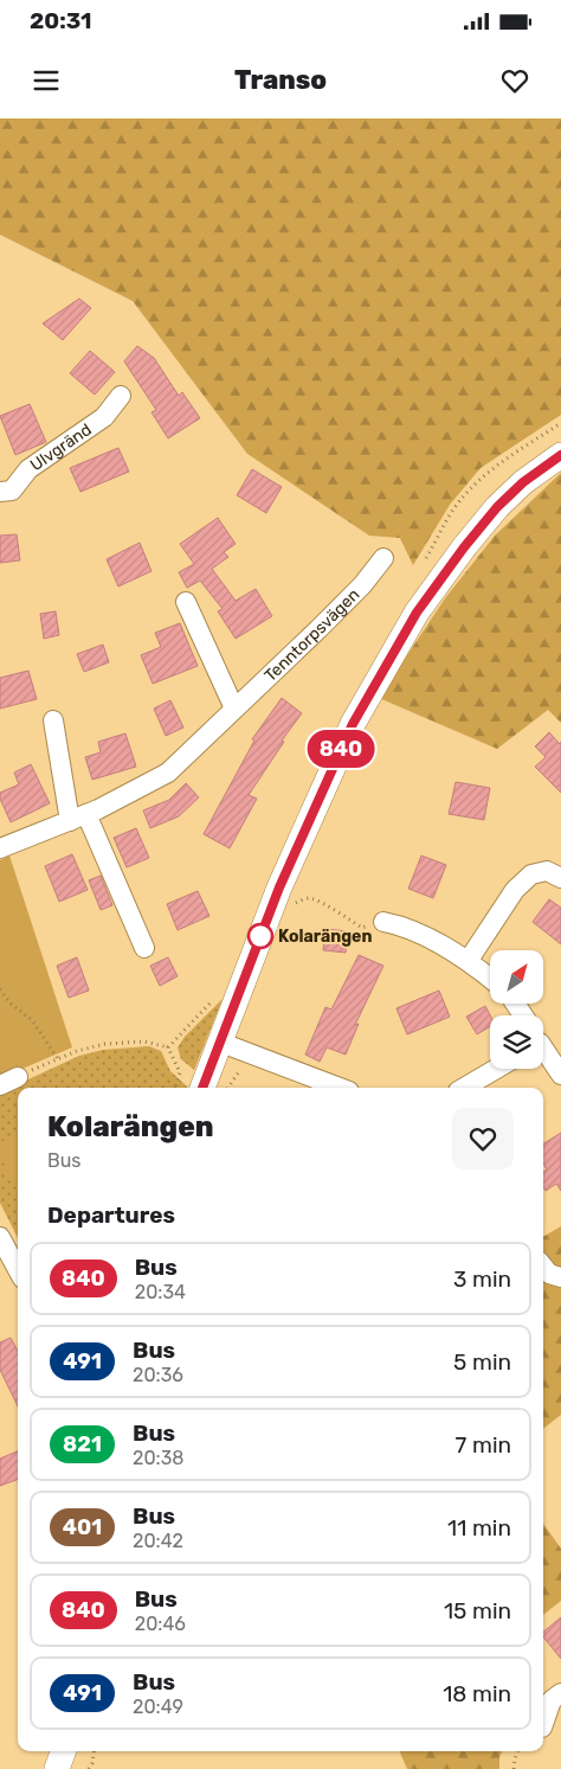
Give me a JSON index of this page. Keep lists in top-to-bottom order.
{
  "streets": {
    "street": ["Ulvgränd", "Tenntorpsvägen"]
  },
  "places": ["Kolarängen"],
  "lines": ["bus line 840"],
  "north": "top right",
  "page": {
    "status": "20:31",
    "header": "Transo",
    "on_map": "840",
    "heading": [
      ["Kolarängen", "Bus"],
      "Departures"
    ],
    "list": [
      {
        "mark": "840",
        "name": "Bus",
        "note": "20:34",
        "value": "3 min"
      },
      {
        "mark": "491",
        "name": "Bus",
        "note": "20:36",
        "value": "5 min"
      },
      {
        "mark": "821",
        "name": "Bus",
        "note": "20:38",
        "value": "7 min"
      },
      {
        "mark": "401",
        "name": "Bus",
        "note": "20:42",
        "value": "11 min"
      },
      {
        "mark": "840",
        "name": "Bus",
        "note": "20:46",
        "value": "15 min"
      },
      {
        "mark": "491",
        "name": "Bus",
        "note": "20:49",
        "value": "18 min"
      }
    ]
  }
}
